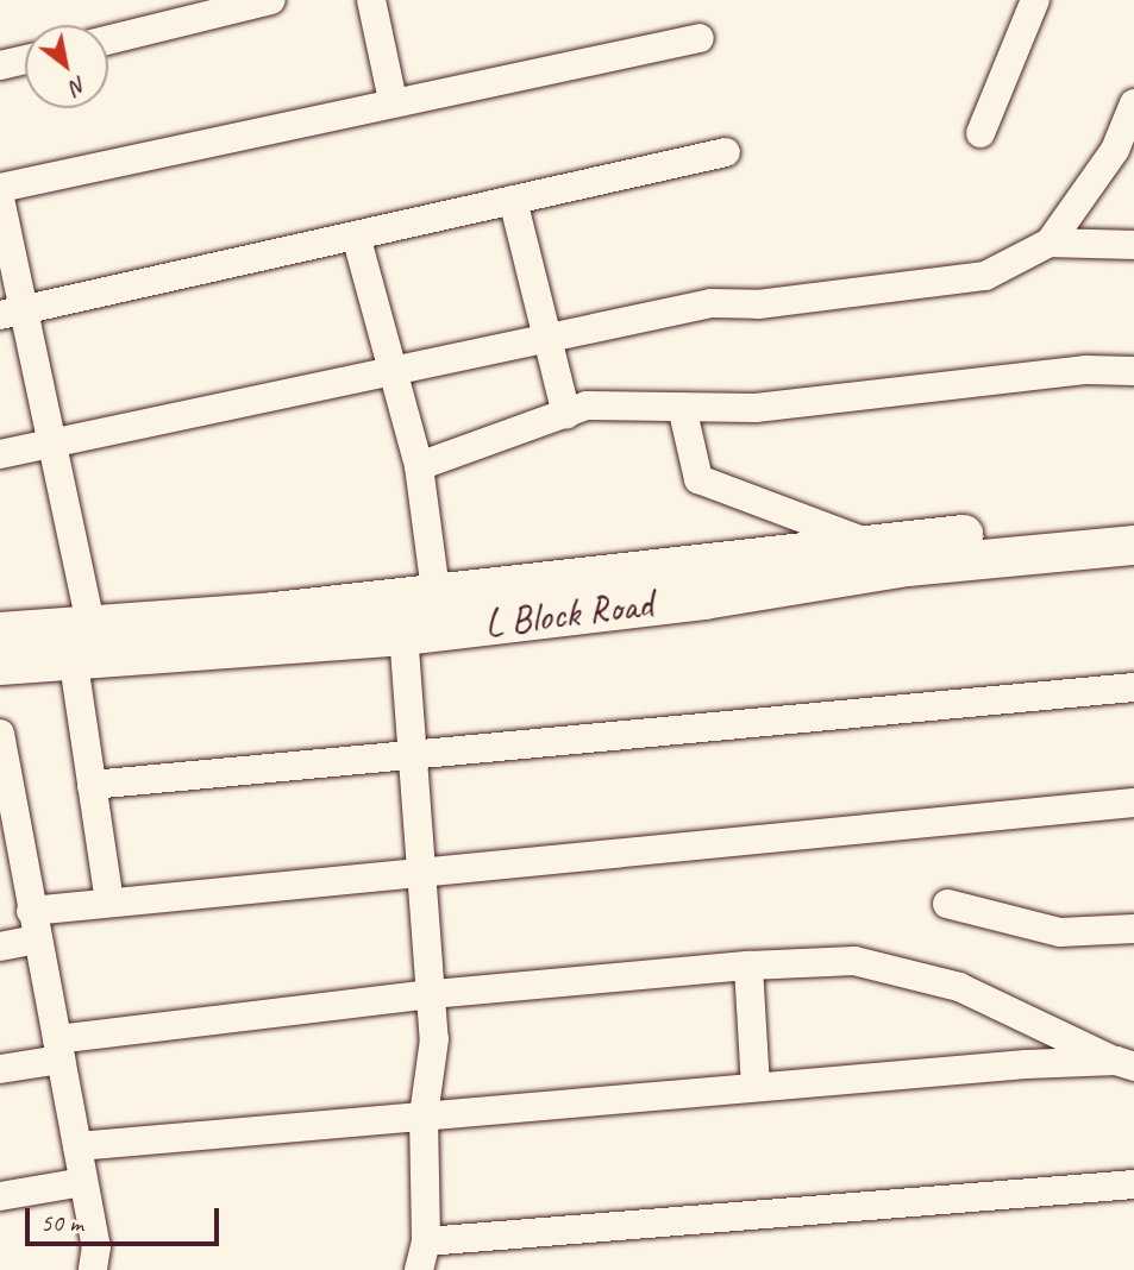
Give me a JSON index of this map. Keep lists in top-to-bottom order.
{
  "streets": {
    "main road": ["L Block Road"]
  },
  "scale_bar": "50 m",
  "north": "bottom right"
}
